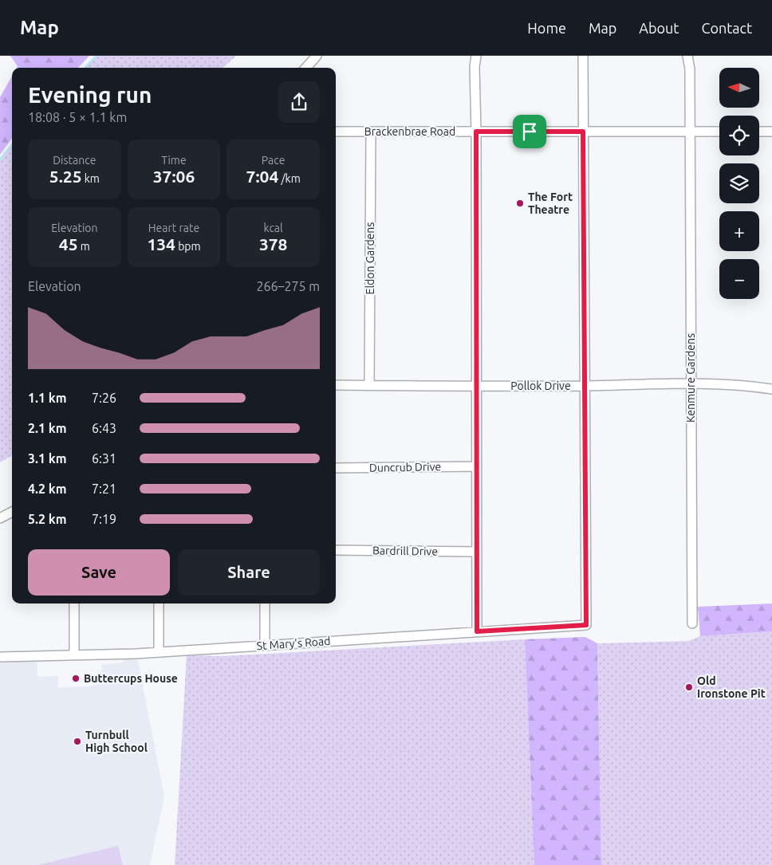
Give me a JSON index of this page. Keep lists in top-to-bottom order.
{
  "streets": {
    "street": [
      "Brackenbrae Road",
      "Eldon Gardens",
      "Kenmure Gardens",
      "Pollok Drive",
      "Duncrub Drive",
      "Bardrill Drive",
      "St Mary's Road"
    ]
  },
  "crossings": [
    ["Brackenbrae Road", "Eldon Gardens"],
    ["Brackenbrae Road", "Kenmure Gardens"],
    ["Eldon Gardens", "Pollok Drive"],
    ["Kenmure Gardens", "Pollok Drive"],
    ["Pollok Drive", "St Mary's Road"]
  ],
  "places": [
    "The Fort Theatre",
    "Buttercups House",
    "Old Ironstone Pit",
    "Turnbull High School"
  ],
  "north": "left",
  "page": {
    "header": "Map",
    "nav": [
      "Home",
      "Map",
      "About",
      "Contact"
    ],
    "map_buttons": ["+", "−"],
    "heading": ["Evening run", "18:08 · 5 × 1.1 km"],
    "stats": [
      ["Distance", "5.25 km"],
      ["Time", "37:06"],
      ["Pace", "7:04 /km"],
      ["Elevation", "45 m"],
      ["Heart rate", "134 bpm"],
      ["kcal", "378"]
    ],
    "chart": ["Elevation", "266–275 m"],
    "list": [
      {
        "name": "1.1 km",
        "note": "7:26"
      },
      {
        "name": "2.1 km",
        "note": "6:43"
      },
      {
        "name": "3.1 km",
        "note": "6:31"
      },
      {
        "name": "4.2 km",
        "note": "7:21"
      },
      {
        "name": "5.2 km",
        "note": "7:19"
      }
    ],
    "buttons": ["Save", "Share"]
  }
}
